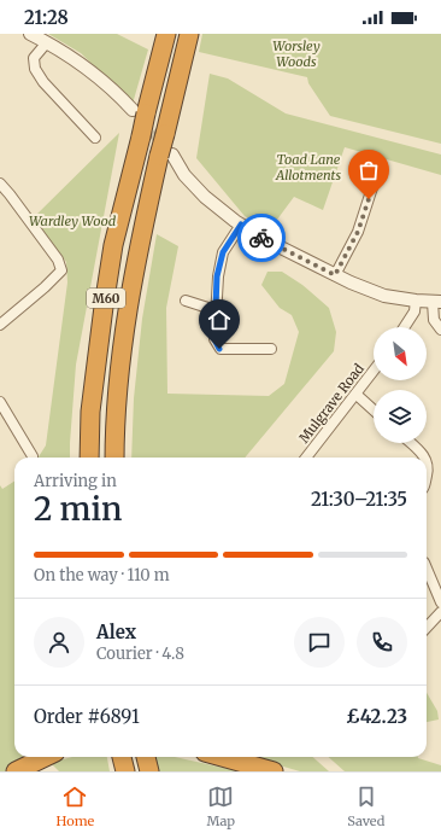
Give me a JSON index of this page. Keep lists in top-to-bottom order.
{
  "streets": {
    "highway": ["M60"],
    "street": ["Mulgrave Road"]
  },
  "parks": ["Worsley Woods", "Toad Lane Allotments", "Wardley Wood"],
  "north": "bottom right",
  "page": {
    "status": "21:28",
    "heading": ["2 min", "Arriving in", "21:30–21:35"],
    "panel": [
      "Alex",
      "Courier · 4.8",
      "Order #6891",
      "£42.23"
    ],
    "bar": "On the way · 110 m",
    "tabs": ["Home", "Map", "Saved"]
  }
}
